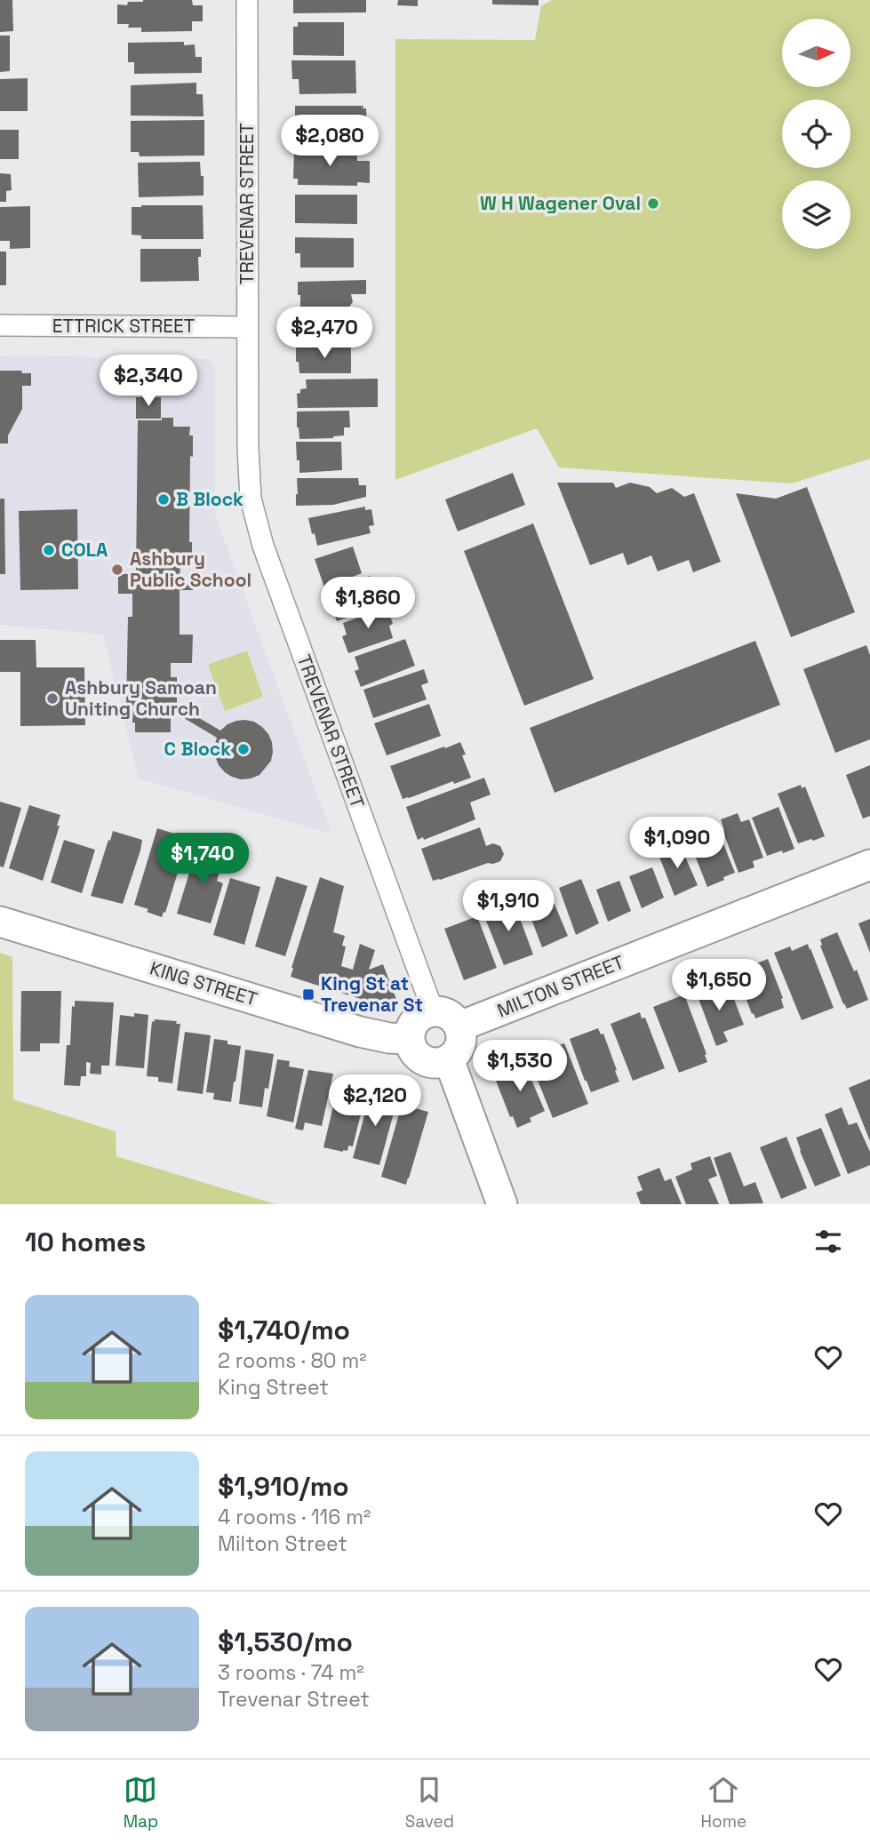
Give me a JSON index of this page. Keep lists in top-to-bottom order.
{
  "streets": {
    "main road": ["KING STREET", "MILTON STREET"],
    "street": ["TREVENAR STREET", "ETTRICK STREET"]
  },
  "crossings": [
    ["TREVENAR STREET", "ETTRICK STREET"],
    ["TREVENAR STREET", "KING STREET"],
    ["TREVENAR STREET", "MILTON STREET"],
    ["KING STREET", "MILTON STREET"]
  ],
  "places": {
    "other": [
      "W H Wagener Oval",
      "B Block",
      "COLA",
      "Ashbury Public School",
      "Ashbury Samoan Uniting Church",
      "C Block"
    ],
    "transit": ["King St at Trevenar St"]
  },
  "north": "right",
  "page": {
    "price": [
      "$2,080",
      "$2,470",
      "$2,340",
      "$1,860",
      "$1,090",
      "$1,740",
      "$1,910",
      "$1,650",
      "$1,530",
      "$2,120"
    ],
    "heading": "10 homes",
    "list": [
      {
        "name": "$1,740/mo",
        "note": "2 rooms · 80 m² · King Street"
      },
      {
        "name": "$1,910/mo",
        "note": "4 rooms · 116 m² · Milton Street"
      },
      {
        "name": "$1,530/mo",
        "note": "3 rooms · 74 m² · Trevenar Street"
      }
    ],
    "tabs": ["Map", "Saved", "Home"]
  }
}
